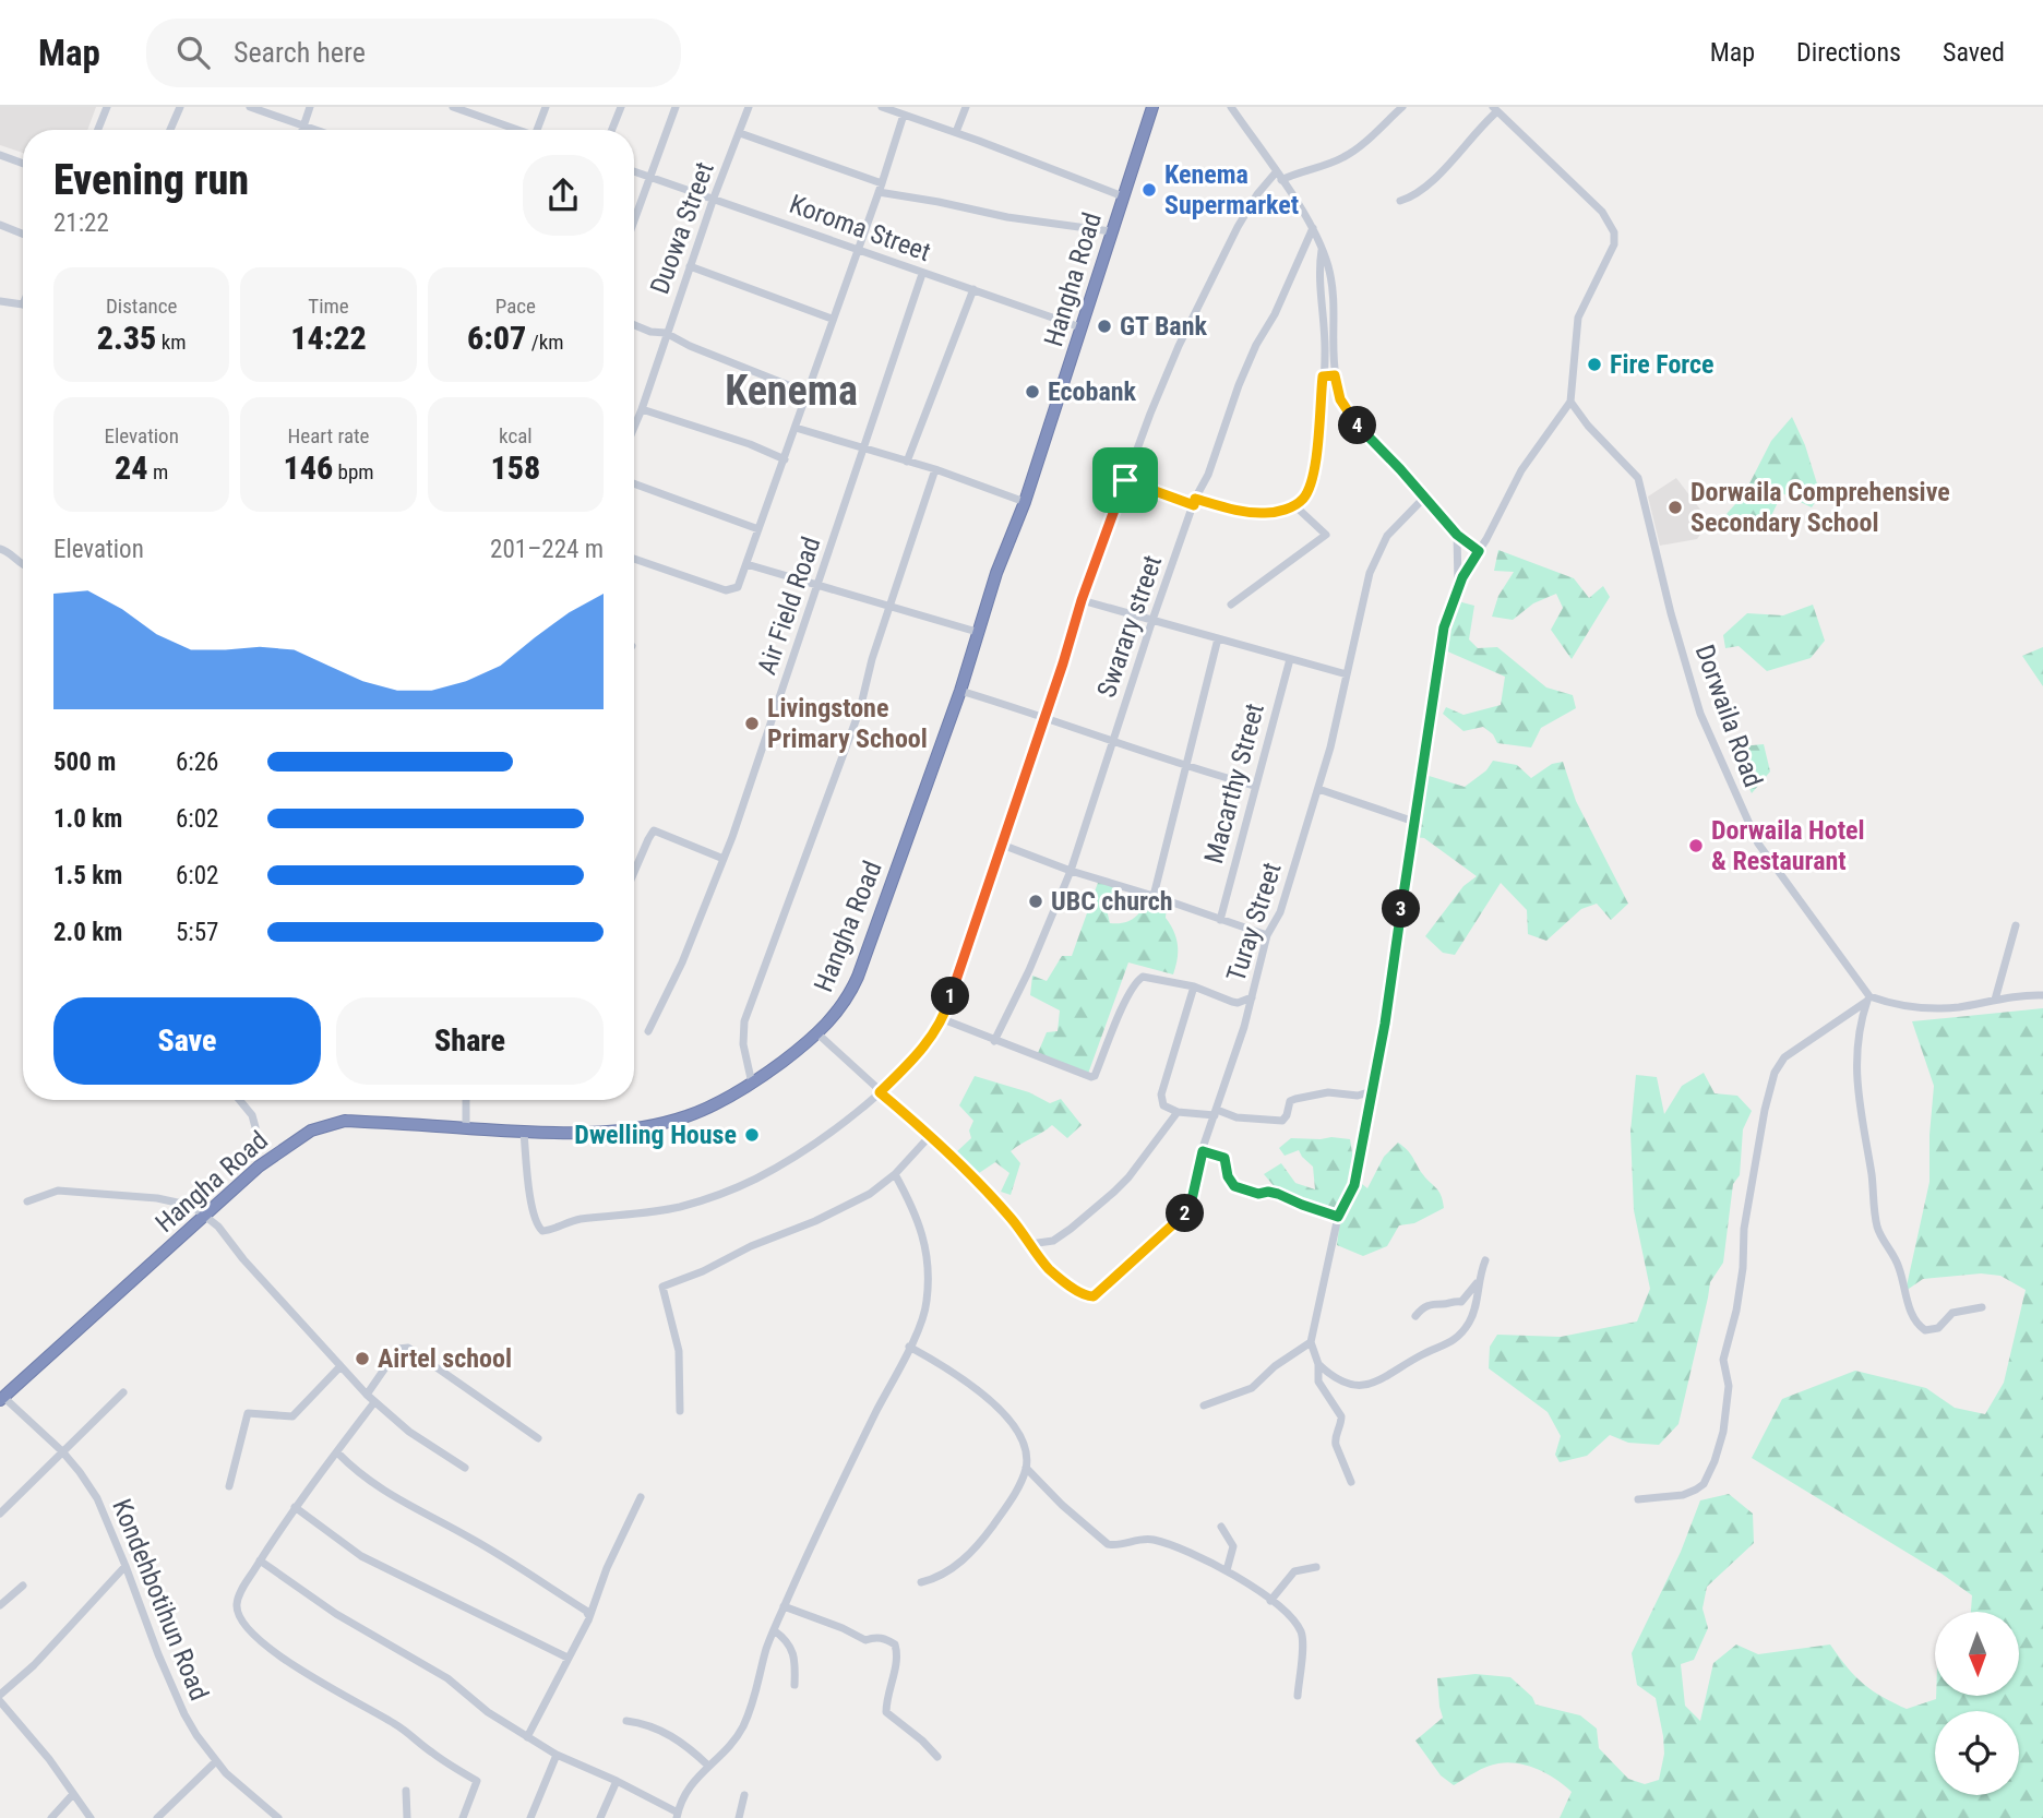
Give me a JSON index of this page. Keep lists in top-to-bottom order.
{
  "streets": {
    "highway": ["Hangha Road"],
    "street": [
      "Duowa Street",
      "Koroma Street",
      "Air Field Road",
      "Swarary street",
      "Dorwaila Road",
      "Macarthy Street",
      "Turay Street",
      "Kondehbotihun Road"
    ]
  },
  "crossings": [
    ["Duowa Street", "Koroma Street"],
    ["Koroma Street", "Hangha Road"],
    ["Koroma Street", "Air Field Road"],
    ["Hangha Road", "Kondehbotihun Road"]
  ],
  "districts": ["Kenema"],
  "places": [
    "Kenema Supermarket",
    "GT Bank",
    "Fire Force",
    "Ecobank",
    "Dorwaila Comprehensive Secondary School",
    "Livingstone Primary School",
    "Dorwaila Hotel & Restaurant",
    "UBC church",
    "Dwelling House",
    "Airtel school"
  ],
  "north": "bottom",
  "page": {
    "header": "Map",
    "search": "Search here",
    "nav": ["Map", "Directions", "Saved"],
    "heading": ["Evening run", "21:22"],
    "stats": [
      ["Distance", "2.35 km"],
      ["Time", "14:22"],
      ["Pace", "6:07 /km"],
      ["Elevation", "24 m"],
      ["Heart rate", "146 bpm"],
      ["kcal", "158"]
    ],
    "pins": [
      "4",
      "3",
      "1",
      "2"
    ],
    "chart": ["Elevation", "201–224 m"],
    "list": [
      {
        "name": "500 m",
        "note": "6:26"
      },
      {
        "name": "1.0 km",
        "note": "6:02"
      },
      {
        "name": "1.5 km",
        "note": "6:02"
      },
      {
        "name": "2.0 km",
        "note": "5:57"
      }
    ],
    "buttons": ["Save", "Share"]
  }
}
